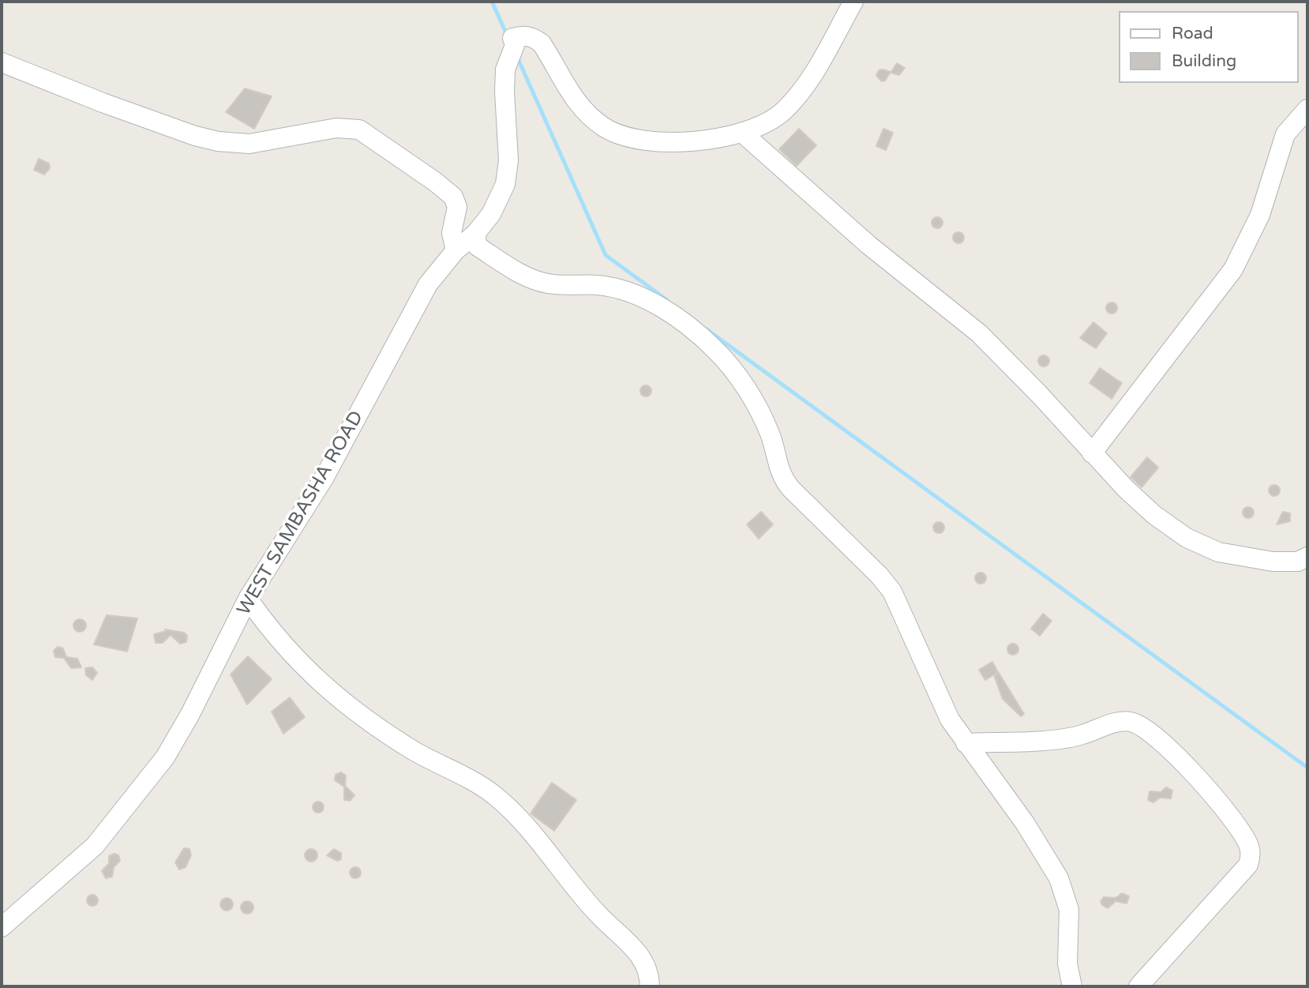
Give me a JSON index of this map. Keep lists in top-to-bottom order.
{
  "streets": {
    "street": ["WEST SAMBASHA ROAD"]
  },
  "legend": ["Road", "Building"]
}
